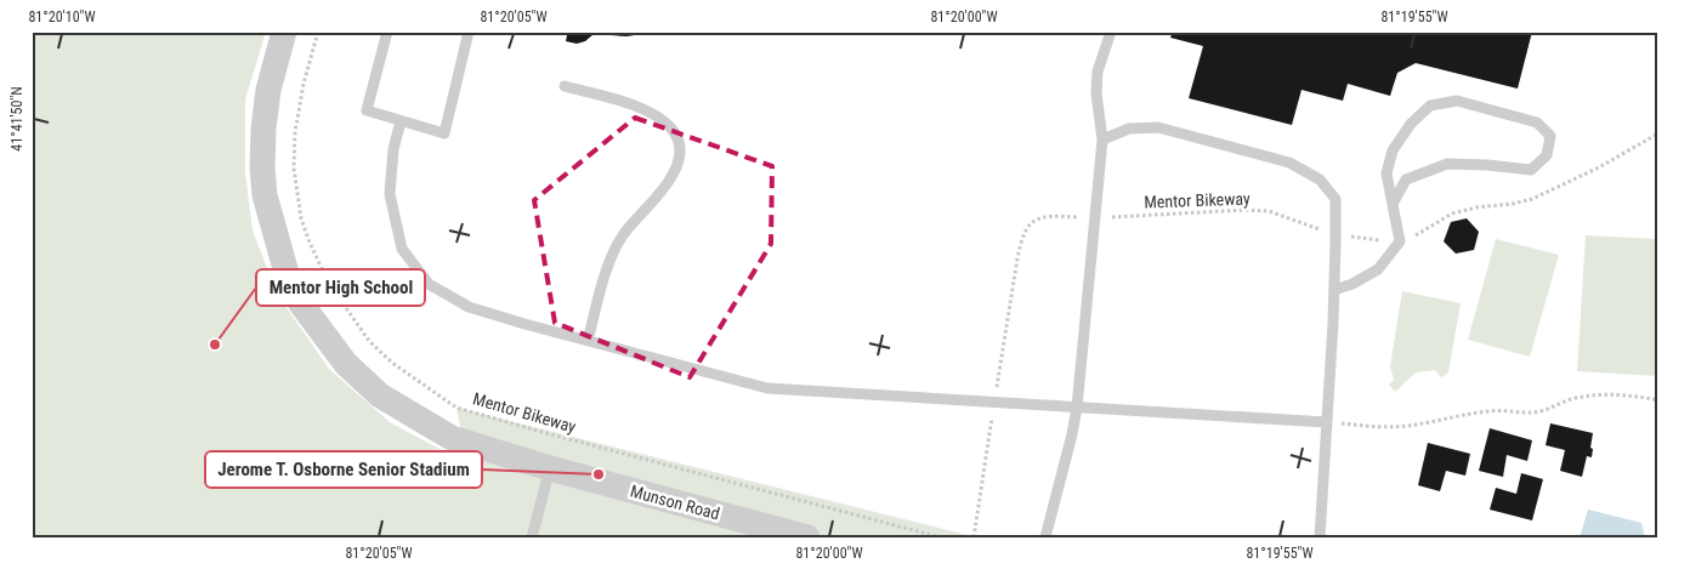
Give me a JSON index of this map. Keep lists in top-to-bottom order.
{
  "streets": {
    "street": ["Munson Road"],
    "path": ["Mentor Bikeway"]
  },
  "places": ["Mentor High School", "Jerome T. Osborne Senior Stadium"],
  "coordinates": [
    "81°20'10\"W",
    "81°20'05\"W",
    "81°20'00\"W",
    "81°19'55\"W",
    "41°41'50\"N"
  ]
}
